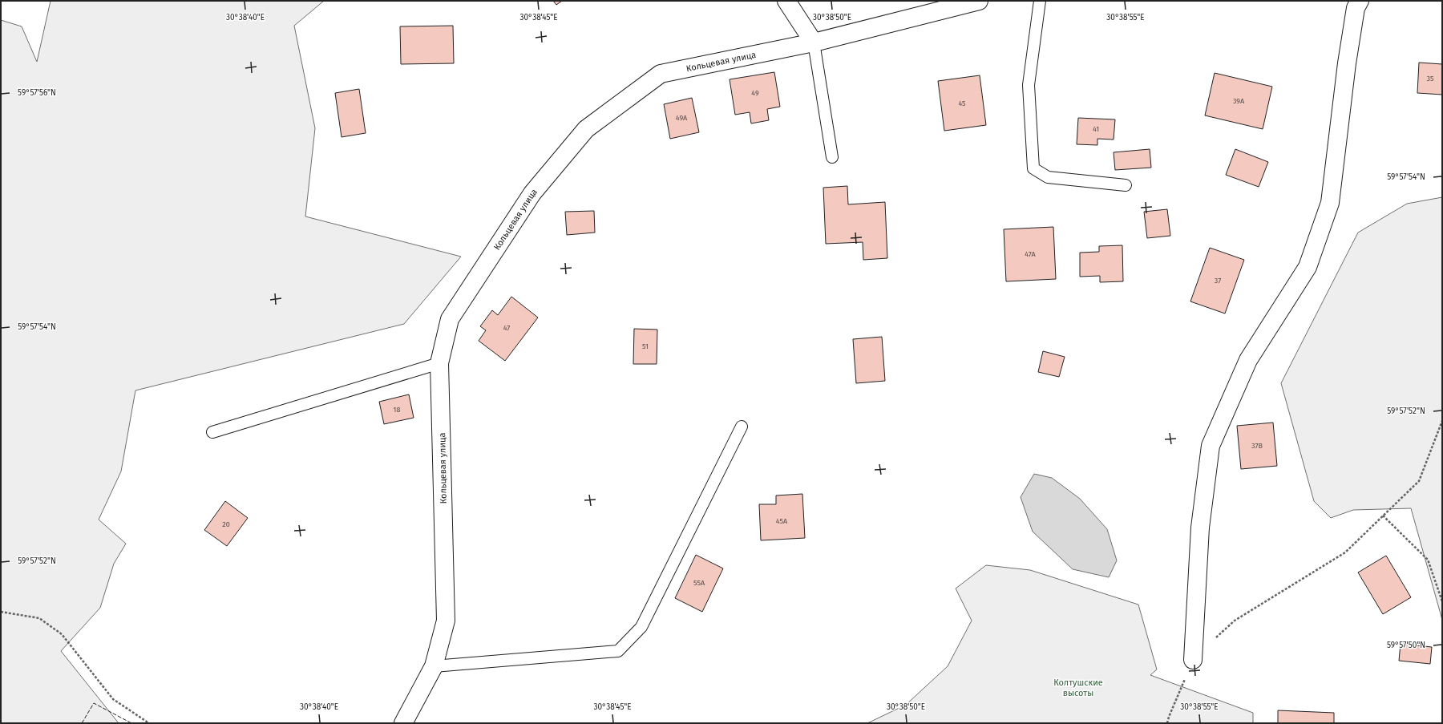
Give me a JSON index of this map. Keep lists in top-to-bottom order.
{
  "streets": {
    "street": ["Кольцевая улица"]
  },
  "parks": ["Колтушские высоты"],
  "house_numbers": [
    "35",
    "49",
    "39А",
    "45",
    "49А",
    "41",
    "47А",
    "37",
    "47",
    "51",
    "18",
    "37В",
    "45А",
    "20",
    "55А"
  ],
  "coordinates": [
    "30°38'40\"E",
    "30°38'45\"E",
    "30°38'50\"E",
    "30°38'55\"E",
    "59°57'56\"N",
    "59°57'54\"N",
    "59°57'52\"N",
    "59°57'50\"N"
  ]
}
